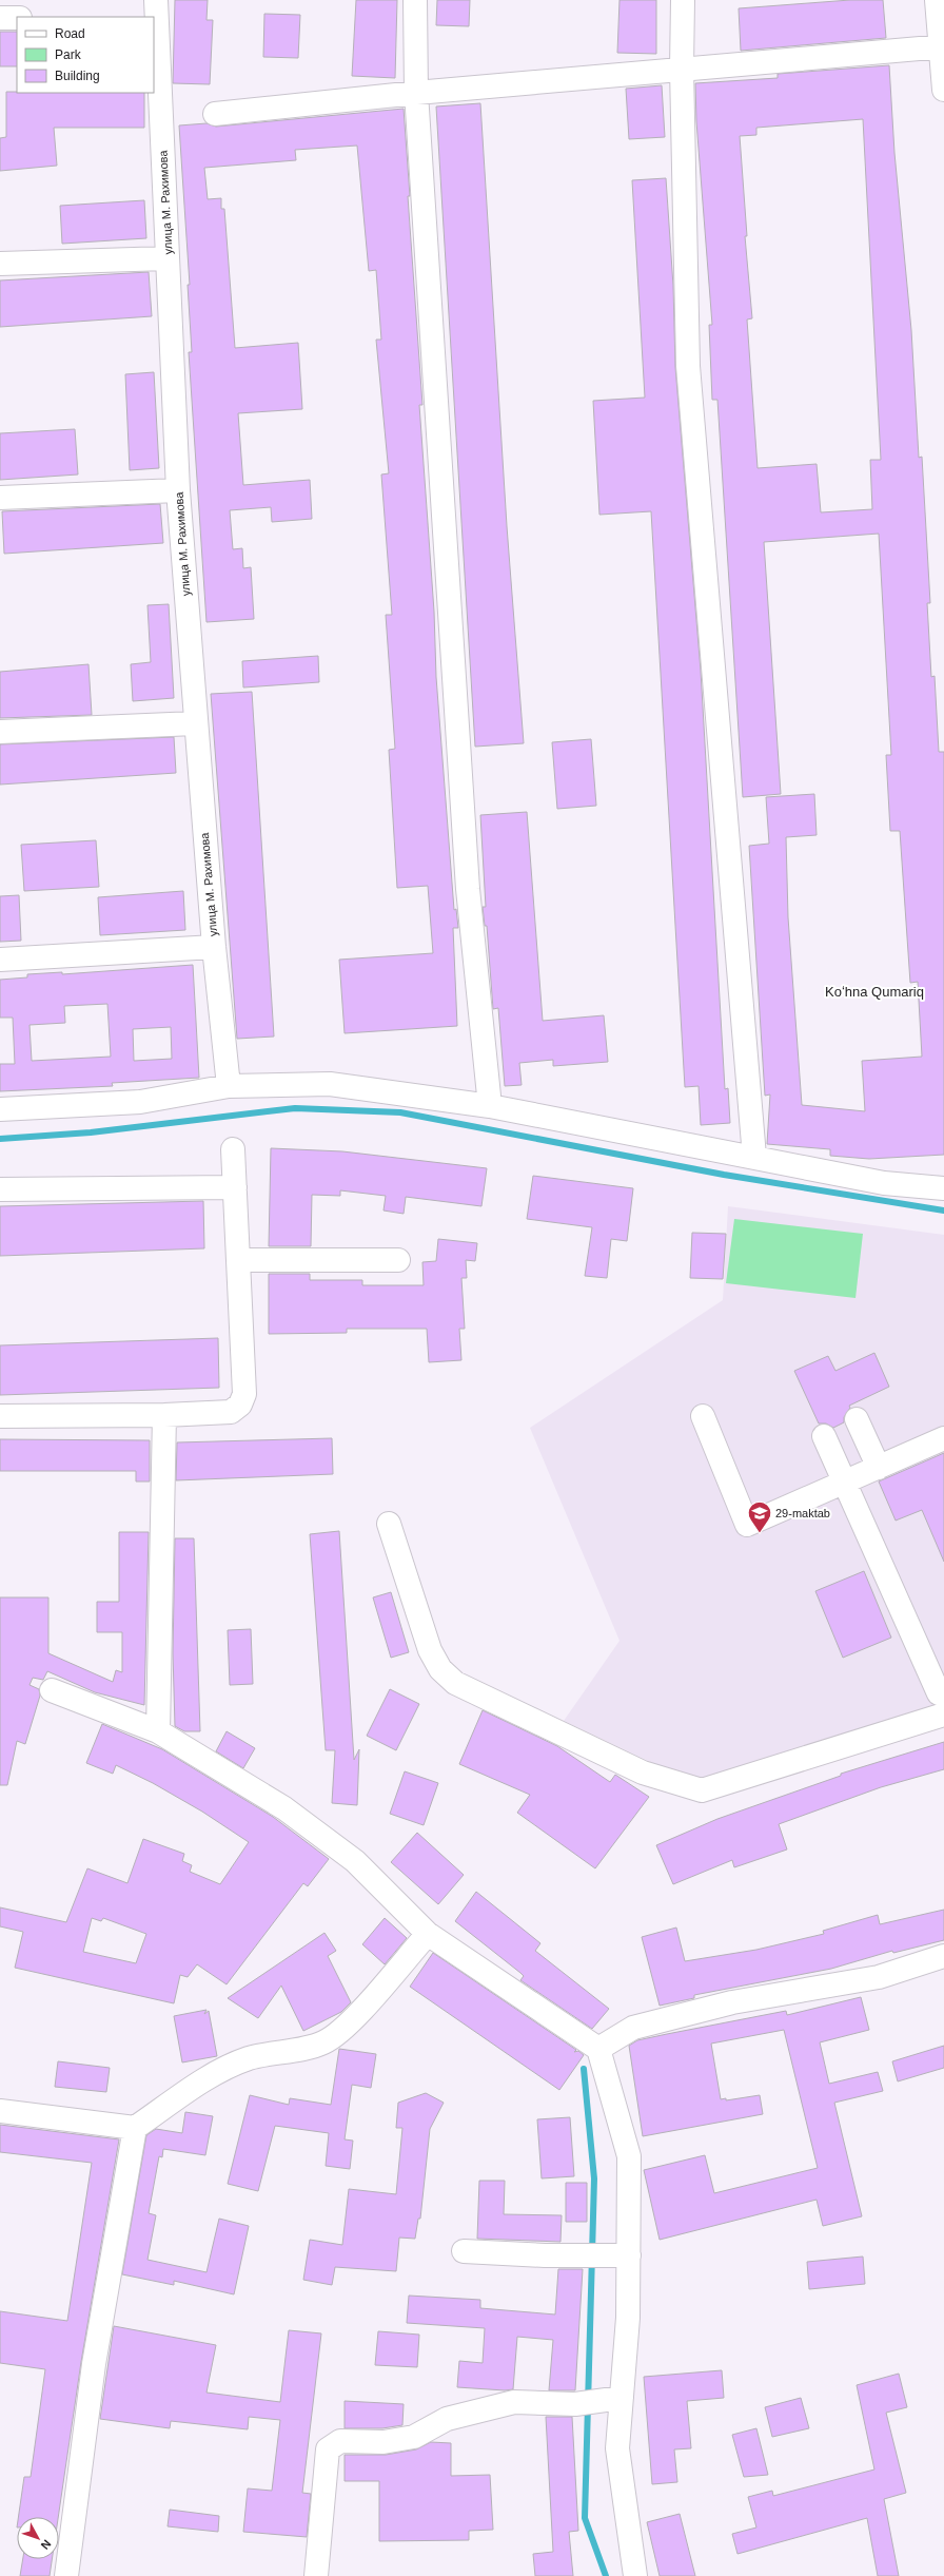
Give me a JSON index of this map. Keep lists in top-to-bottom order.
{
  "streets": {
    "street": ["улица М. Рахимова"]
  },
  "districts": ["Koʻhna Qumariq"],
  "places": {
    "school or university": ["29-maktab"]
  },
  "legend": ["Road", "Park", "Building"],
  "north": "bottom right"
}
